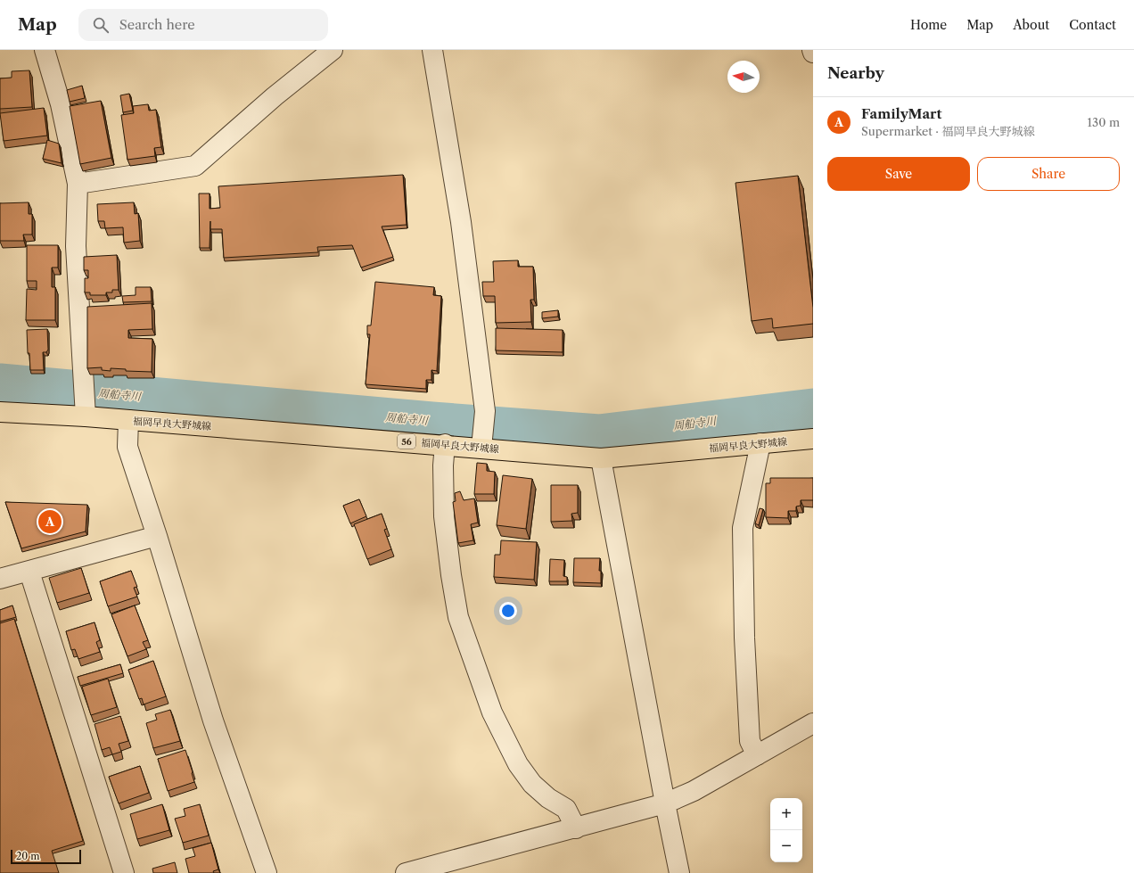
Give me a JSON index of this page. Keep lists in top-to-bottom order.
{
  "streets": {
    "main road": ["福岡早良大野城線", "56"]
  },
  "water": ["周船寺川"],
  "scale_bar": "20 m",
  "north": "left",
  "page": {
    "header": "Map",
    "search": "Search here",
    "nav": [
      "Home",
      "Map",
      "About",
      "Contact"
    ],
    "heading": "Nearby",
    "list": [
      {
        "mark": "A",
        "name": "FamilyMart",
        "note": "Supermarket · 福岡早良大野城線",
        "value": "130 m"
      }
    ],
    "buttons": ["Save", "Share"],
    "pins": "A",
    "map_buttons": ["+", "−"],
    "scale": "20 m"
  }
}
